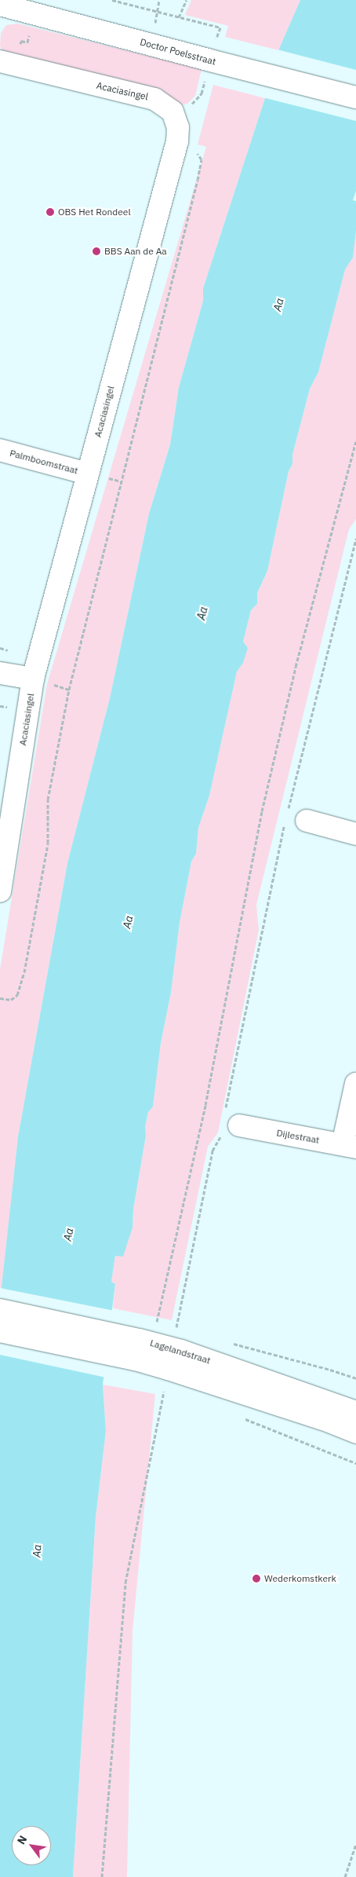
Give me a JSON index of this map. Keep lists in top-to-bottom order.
{
  "streets": {
    "street": [
      "Doctor Poelsstraat",
      "Acaciasingel",
      "Palmboomstraat",
      "Dijlestraat",
      "Lagelandstraat"
    ]
  },
  "crossings": [
    ["Acaciasingel", "Palmboomstraat"]
  ],
  "water": ["Aa"],
  "places": ["OBS Het Rondeel", "BBS Aan de Aa", "Wederkomstkerk"],
  "north": "top left"
}
